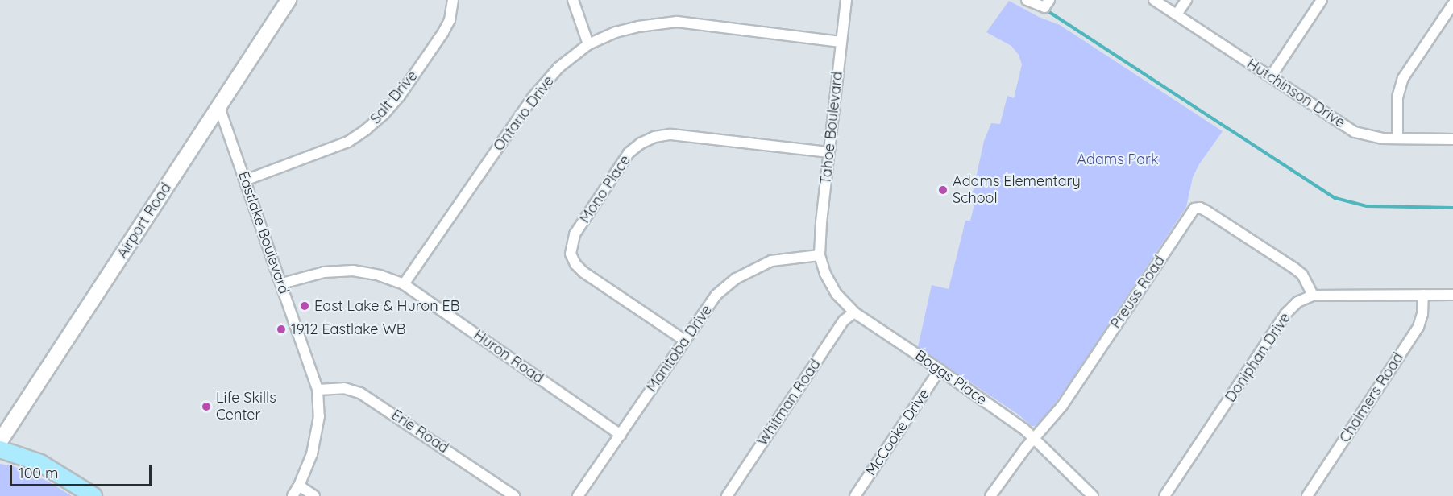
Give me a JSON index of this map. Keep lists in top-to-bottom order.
{
  "streets": {
    "main road": ["Airport Road"],
    "street": [
      "Hutchinson Drive",
      "Salt Drive",
      "Ontario Drive",
      "Tahoe Boulevard",
      "Mono Place",
      "Eastlake Boulevard",
      "Preuss Road",
      "Manitoba Drive",
      "Huron Road",
      "Doniphan Drive",
      "Boggs Place",
      "Chalmers Road",
      "Whitman Road",
      "Erie Road",
      "McCooke Drive"
    ]
  },
  "crossings": [
    ["Salt Drive", "Eastlake Boulevard"],
    ["Ontario Drive", "Tahoe Boulevard"],
    ["Ontario Drive", "Huron Road"],
    ["Tahoe Boulevard", "Mono Place"],
    ["Tahoe Boulevard", "Manitoba Drive"],
    ["Tahoe Boulevard", "Boggs Place"],
    ["Mono Place", "Manitoba Drive"],
    ["Airport Road", "Eastlake Boulevard"],
    ["Eastlake Boulevard", "Huron Road"],
    ["Eastlake Boulevard", "Erie Road"],
    ["Preuss Road", "Doniphan Drive"],
    ["Preuss Road", "Boggs Place"],
    ["Manitoba Drive", "Huron Road"],
    ["Manitoba Drive", "Boggs Place"],
    ["Doniphan Drive", "Chalmers Road"],
    ["Boggs Place", "Whitman Road"],
    ["Boggs Place", "McCooke Drive"]
  ],
  "parks": ["Adams Park"],
  "places": [
    "Adams Elementary School",
    "East Lake & Huron EB",
    "1912 Eastlake WB",
    "Life Skills Center"
  ],
  "scale_bar": "100 m"
}
